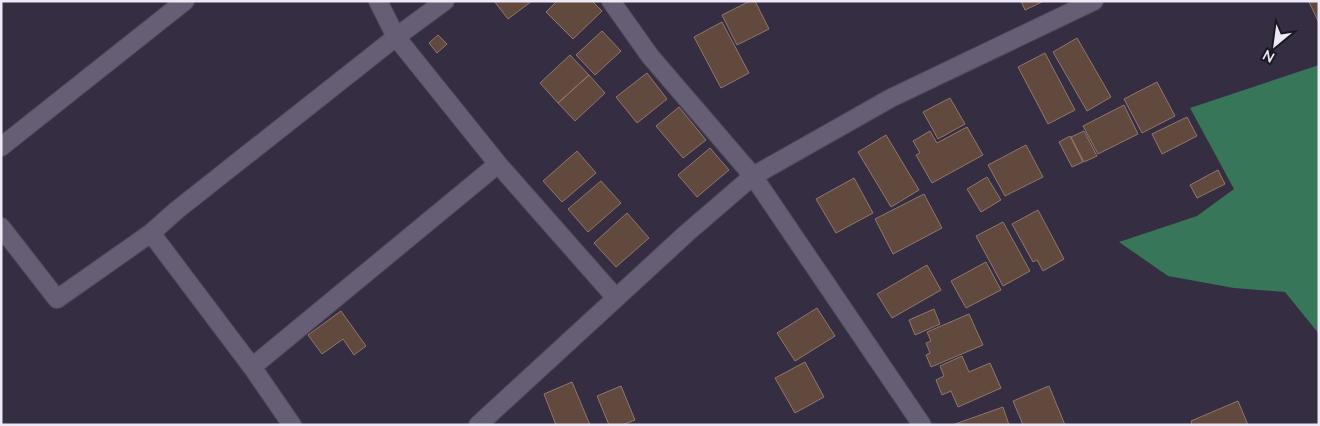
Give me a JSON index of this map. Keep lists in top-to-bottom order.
{
  "north": "bottom left"
}
